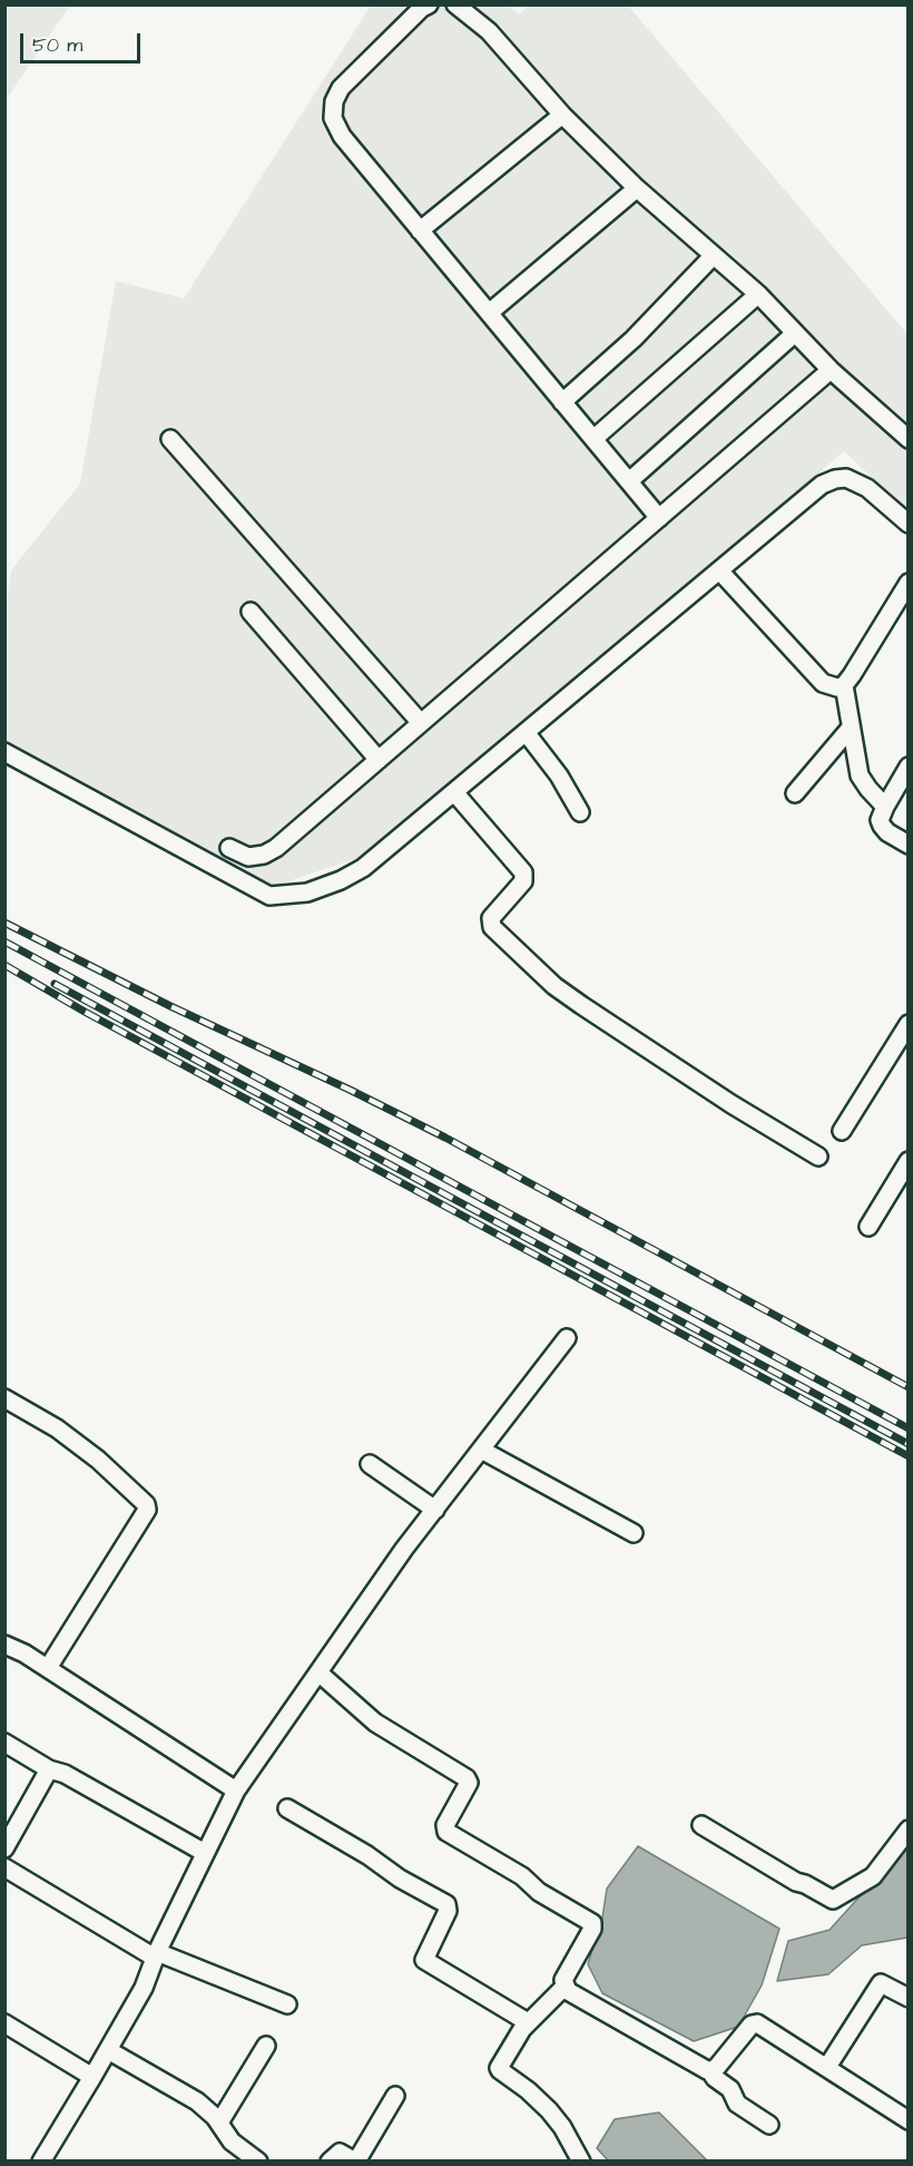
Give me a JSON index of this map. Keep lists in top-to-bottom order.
{
  "scale_bar": "50 m"
}
